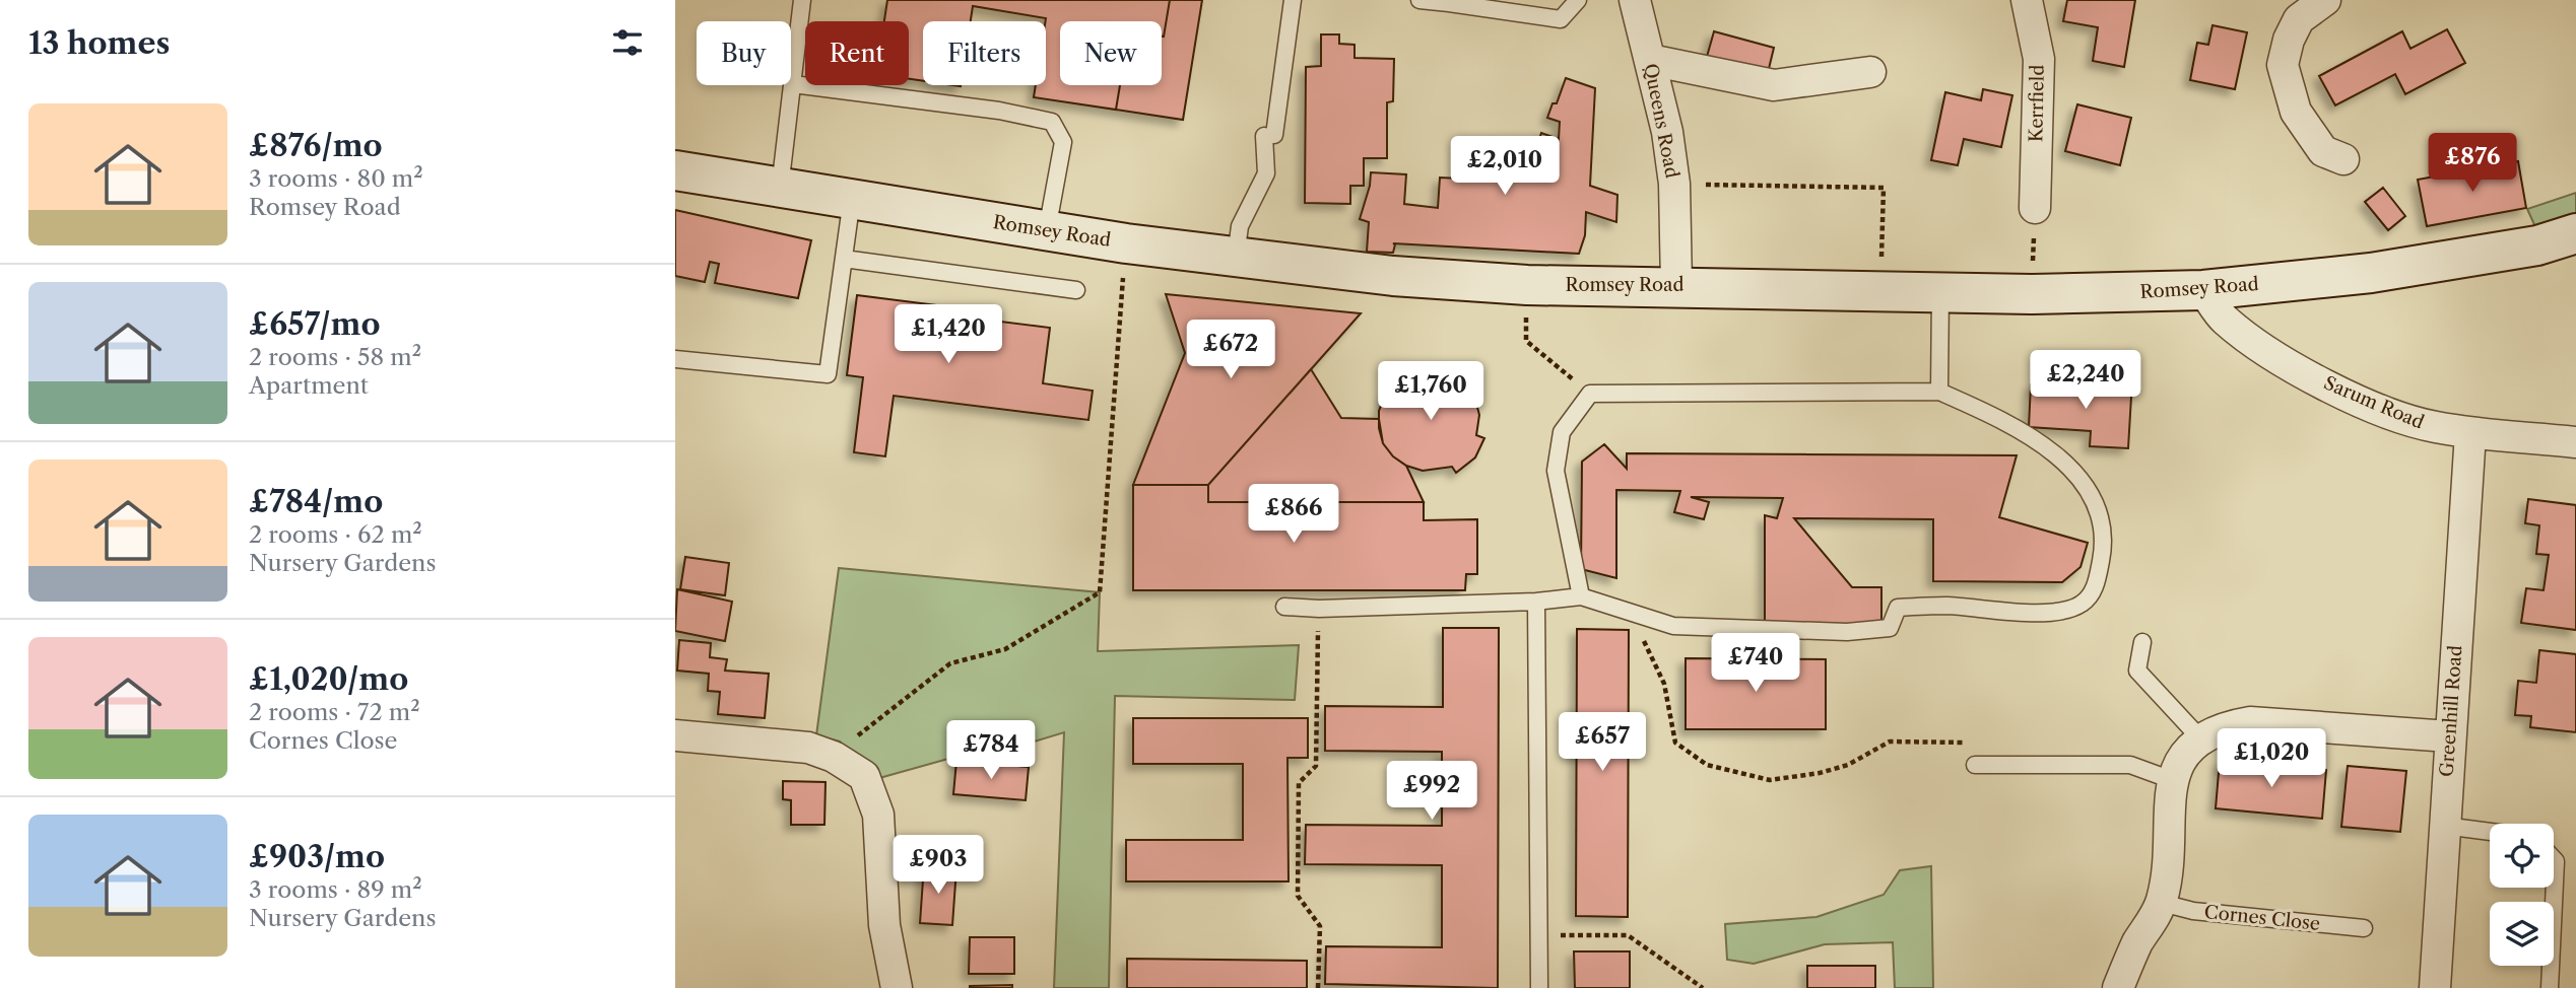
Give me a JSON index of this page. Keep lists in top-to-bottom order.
{
  "streets": {
    "main road": ["Romsey Road"],
    "street": [
      "Kerrfield",
      "Queens Road",
      "Sarum Road",
      "Greenhill Road"
    ],
    "lane": ["Cornes Close"]
  },
  "crossings": [
    ["Queens Road", "Romsey Road"],
    ["Romsey Road", "Sarum Road"],
    ["Sarum Road", "Greenhill Road"]
  ],
  "page": {
    "heading": "13 homes",
    "chip": [
      "Buy",
      "Rent",
      "Filters",
      "New"
    ],
    "list": [
      {
        "name": "£876/mo",
        "note": "3 rooms · 80 m² · Romsey Road"
      },
      {
        "name": "£657/mo",
        "note": "2 rooms · 58 m² · Apartment"
      },
      {
        "name": "£784/mo",
        "note": "2 rooms · 62 m² · Nursery Gardens"
      },
      {
        "name": "£1,020/mo",
        "note": "2 rooms · 72 m² · Cornes Close"
      },
      {
        "name": "£903/mo",
        "note": "3 rooms · 89 m² · Nursery Gardens"
      }
    ],
    "price": [
      "£876",
      "£2,010",
      "£1,420",
      "£672",
      "£2,240",
      "£1,760",
      "£866",
      "£740",
      "£657",
      "£784",
      "£1,020",
      "£992",
      "£903"
    ]
  }
}
